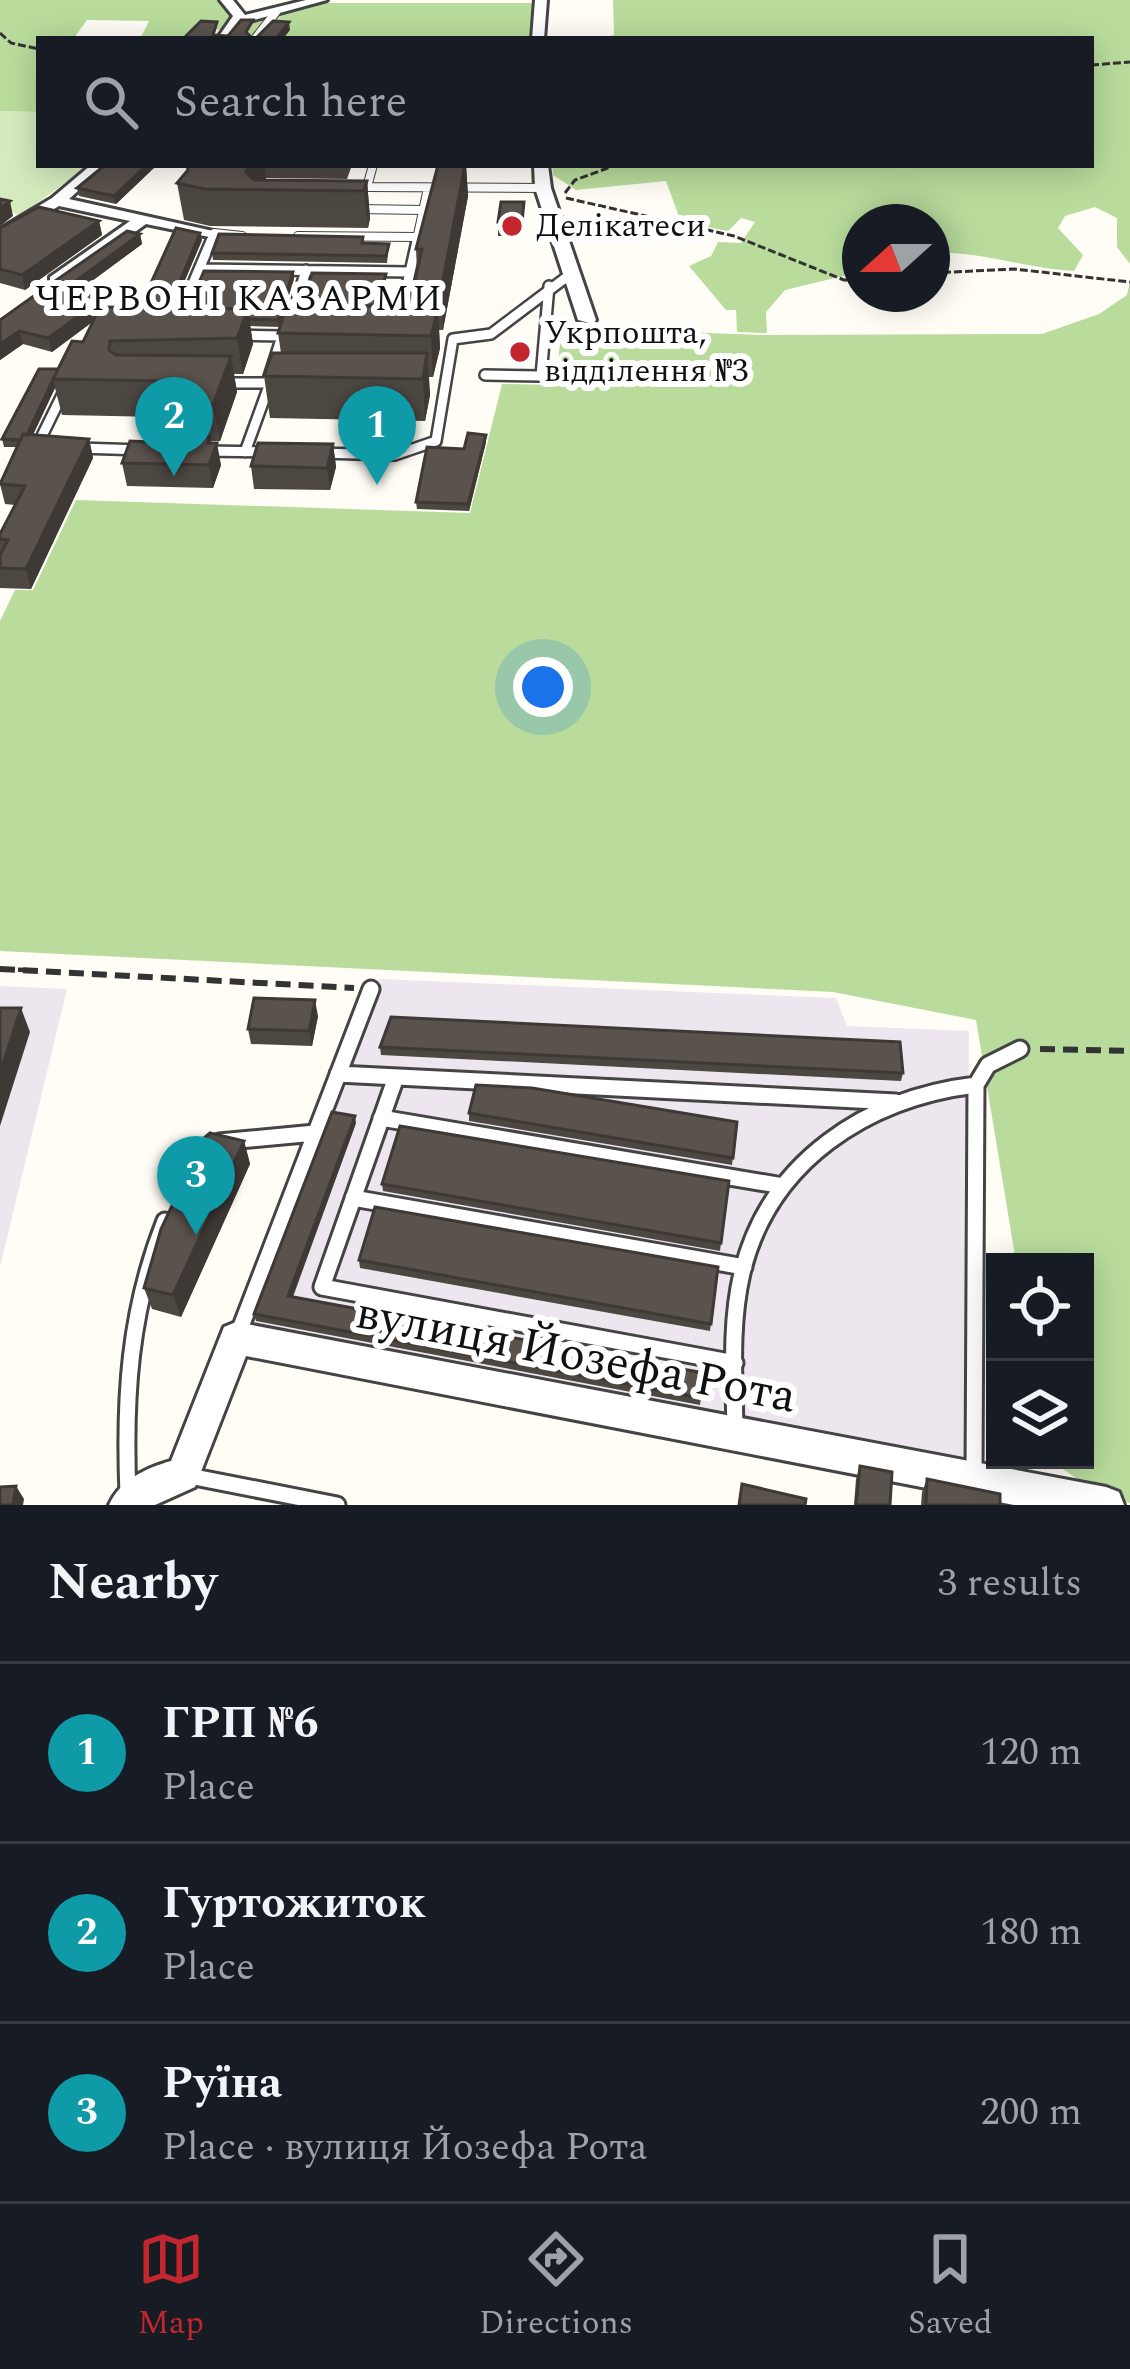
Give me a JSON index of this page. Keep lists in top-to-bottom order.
{
  "streets": {
    "street": ["вулиця Йозефа Рота"]
  },
  "districts": ["ЧЕРВОНІ КАЗАРМИ"],
  "places": ["Делікатеси", "Укрпошта, відділення №3"],
  "north": "left",
  "page": {
    "search": "Search here",
    "pins": ["2", "1", "3"],
    "heading": ["Nearby", "3 results"],
    "list": [
      {
        "mark": "1",
        "name": "ГРП №6",
        "note": "Place",
        "value": "120 m"
      },
      {
        "mark": "2",
        "name": "Гуртожиток",
        "note": "Place",
        "value": "180 m"
      },
      {
        "mark": "3",
        "name": "Руїна",
        "note": "Place · вулиця Йозефа Рота",
        "value": "200 m"
      }
    ],
    "nav": ["Map", "Directions", "Saved"]
  }
}
